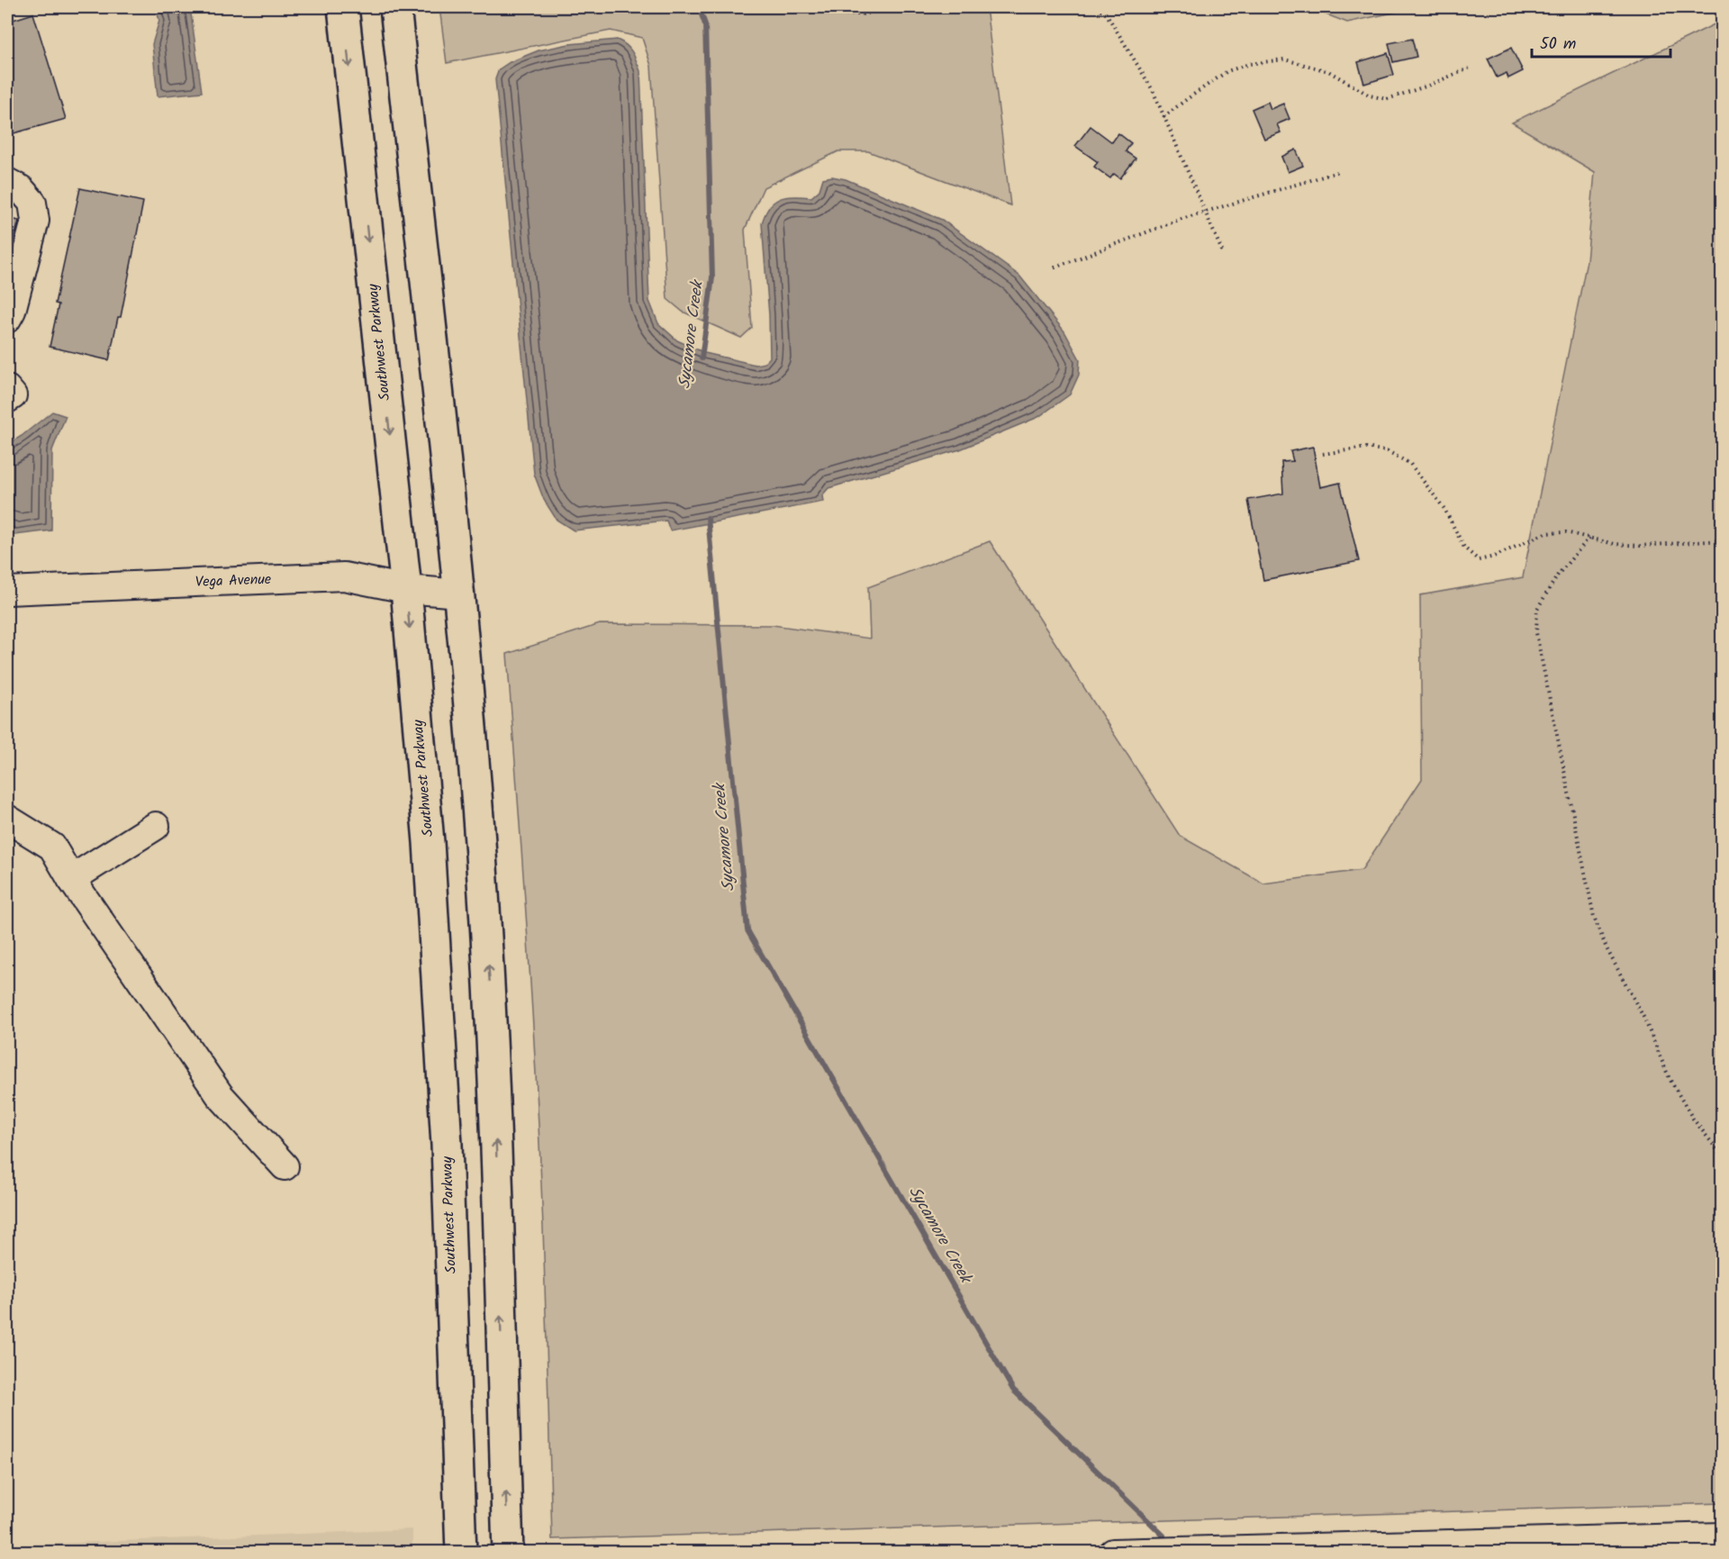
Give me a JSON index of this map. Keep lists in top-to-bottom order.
{
  "streets": {
    "main road": ["Southwest Parkway"],
    "street": ["Vega Avenue"]
  },
  "crossings": [
    ["Southwest Parkway", "Vega Avenue"]
  ],
  "water": ["Sycamore Creek"],
  "scale_bar": "50 m"
}
